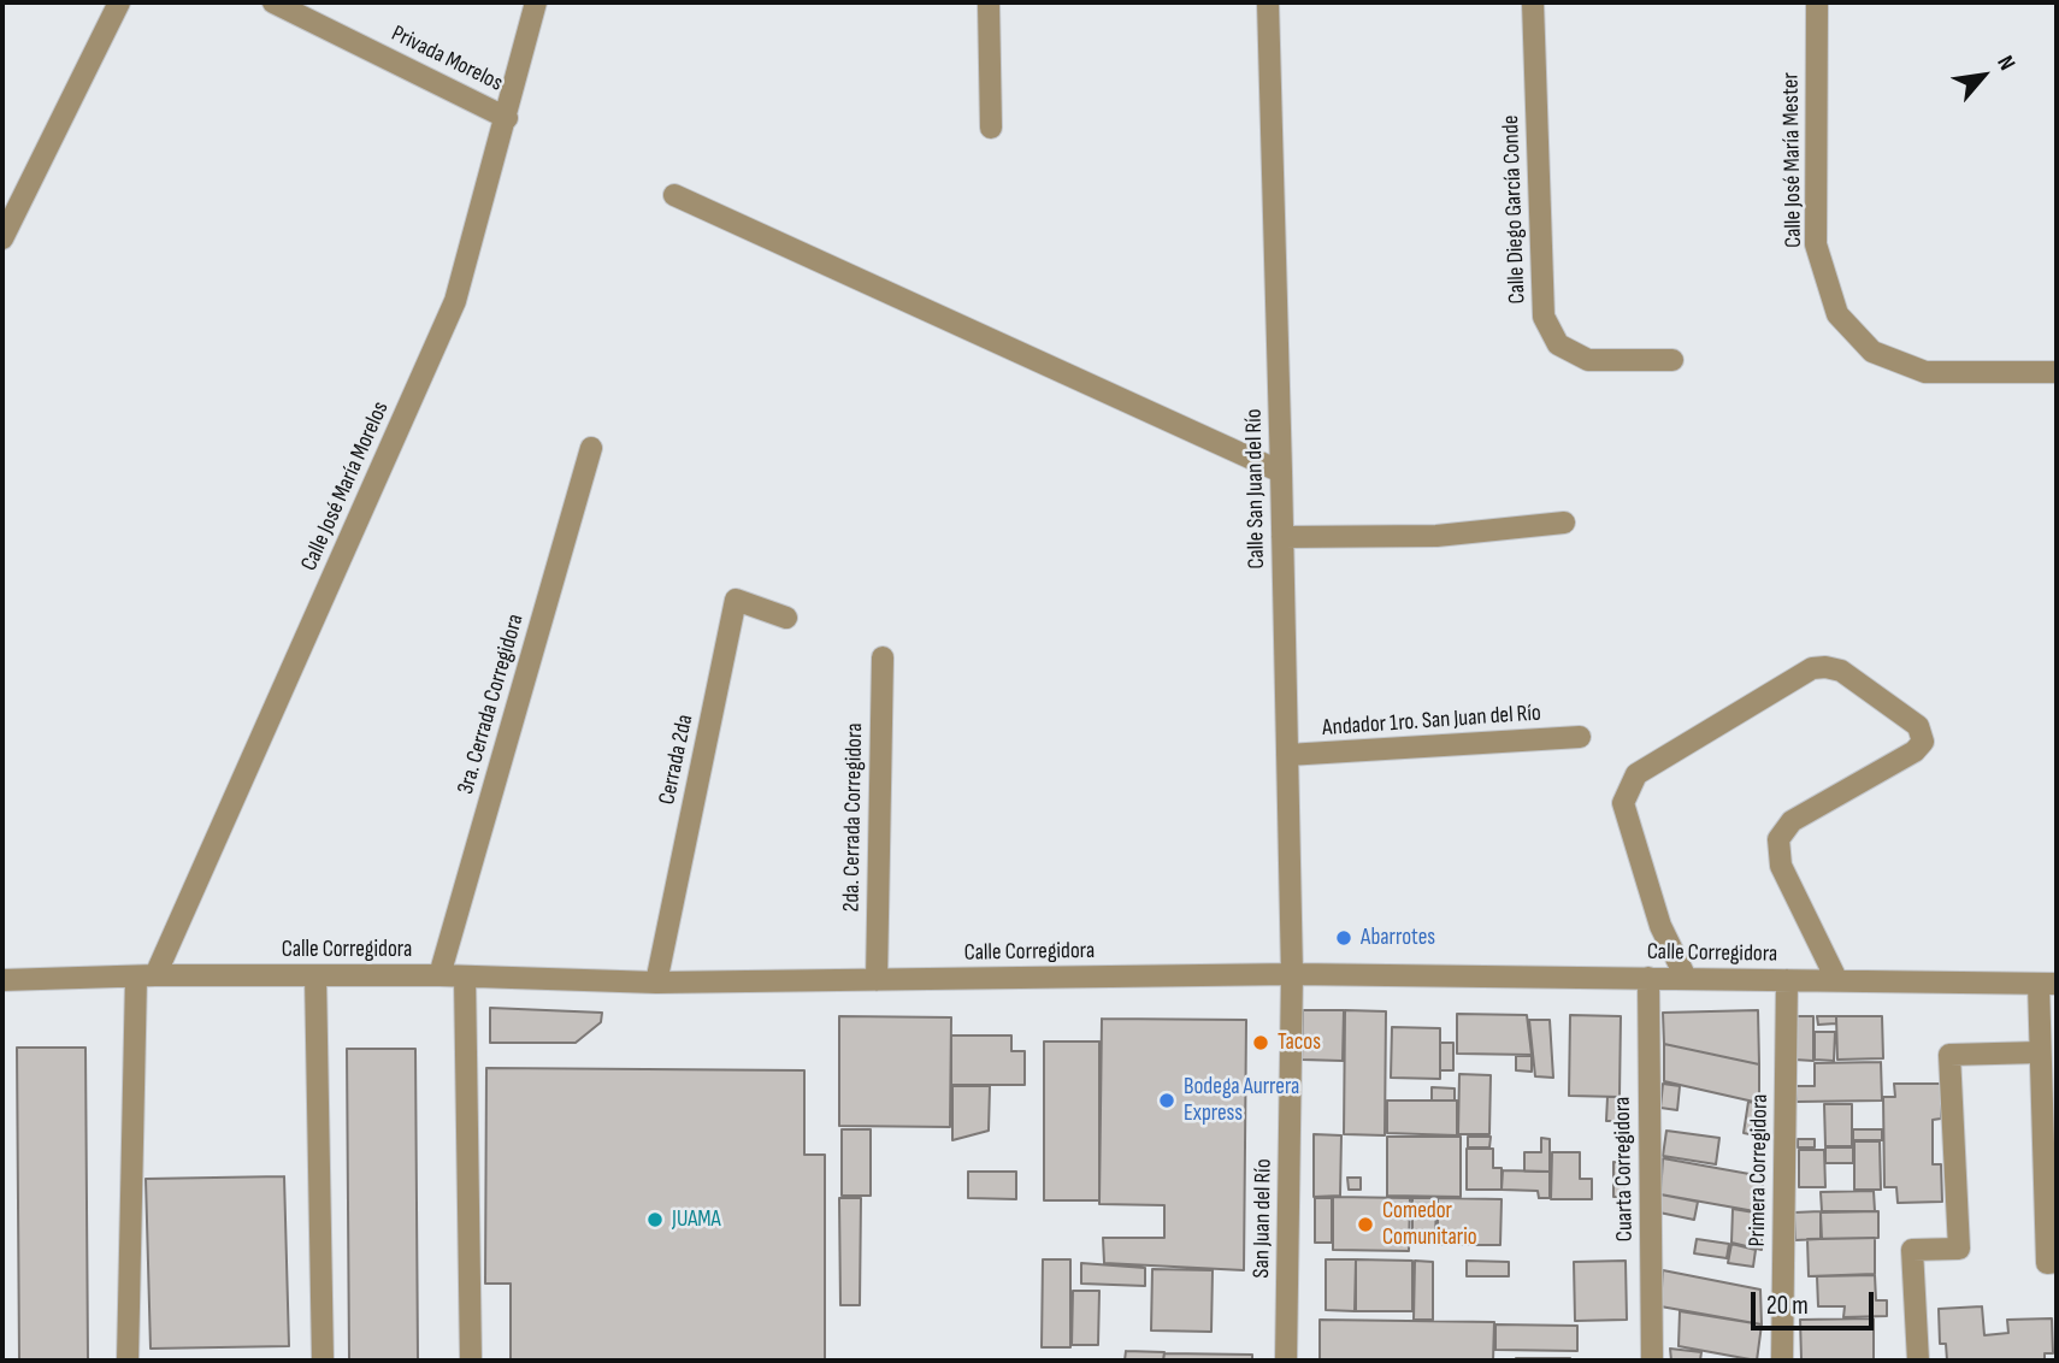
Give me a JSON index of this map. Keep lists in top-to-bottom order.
{
  "streets": {
    "street": [
      "Privada Morelos",
      "Calle José María Mester",
      "Calle Diego García Conde",
      "Calle José María Morelos",
      "Calle San Juan del Río",
      "3ra. Cerrada Corregidora",
      "Andador 1ro. San Juan del Río",
      "Cerrada 2da",
      "2da. Cerrada Corregidora",
      "Calle Corregidora",
      "Cuarta Corregidora",
      "Primera Corregidora",
      "San Juan del Río"
    ]
  },
  "crossings": [
    ["Privada Morelos", "Calle José María Morelos"],
    ["Calle José María Morelos", "Calle Corregidora"],
    ["Calle San Juan del Río", "Andador 1ro. San Juan del Río"],
    ["Calle San Juan del Río", "Calle Corregidora"],
    ["Calle San Juan del Río", "San Juan del Río"],
    ["3ra. Cerrada Corregidora", "Calle Corregidora"],
    ["Cerrada 2da", "Calle Corregidora"],
    ["2da. Cerrada Corregidora", "Calle Corregidora"],
    ["Calle Corregidora", "Cuarta Corregidora"],
    ["Calle Corregidora", "Primera Corregidora"],
    ["Calle Corregidora", "San Juan del Río"]
  ],
  "places": [
    "Abarrotes",
    "Tacos",
    "Bodega Aurrera Express",
    "JUAMA",
    "Comedor Comunitario"
  ],
  "scale_bar": "20 m",
  "north": "top right"
}
